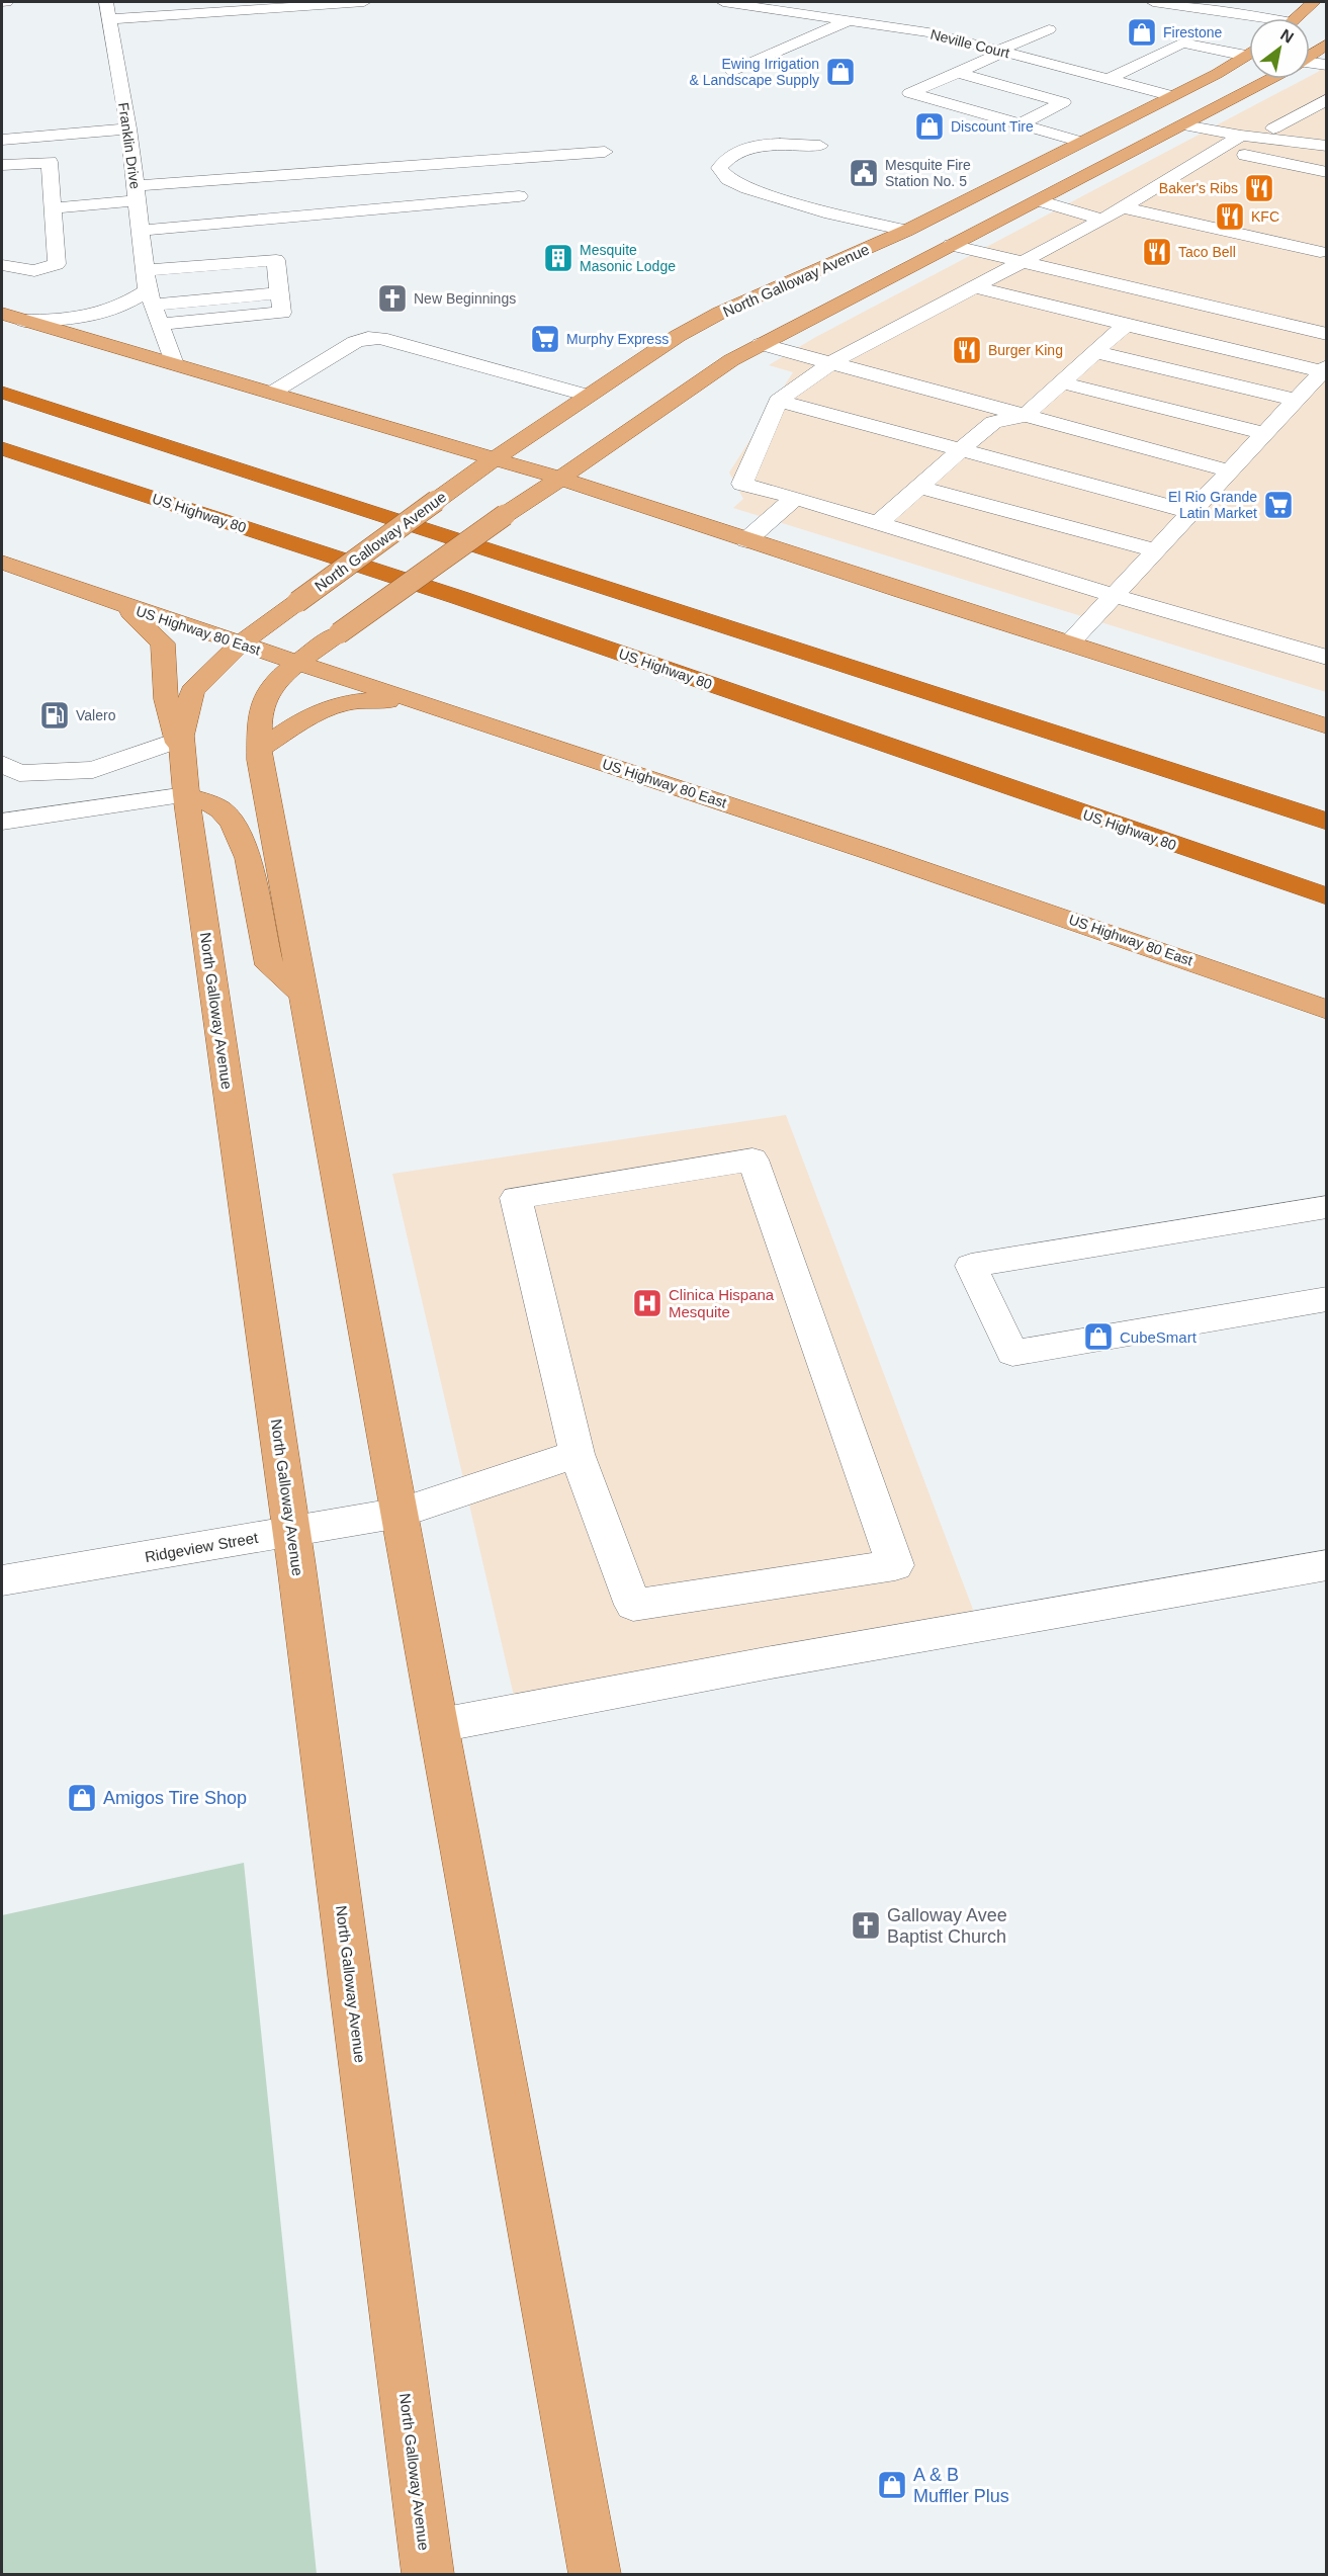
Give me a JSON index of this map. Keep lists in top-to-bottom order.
{
  "streets": {
    "highway": ["US Highway 80"],
    "main road": ["North Galloway Avenue", "US Highway 80 East"],
    "street": ["Neville Court", "Franklin Drive", "Ridgeview Street"]
  },
  "crossings": [
    ["Neville Court", "North Galloway Avenue"],
    ["North Galloway Avenue", "US Highway 80 East"],
    ["North Galloway Avenue", "Ridgeview Street"]
  ],
  "places": {
    "shop": [
      "Firestone",
      "Ewing Irrigation & Landscape Supply",
      "Discount Tire",
      "CubeSmart",
      "Amigos Tire Shop",
      "A & B Muffler Plus"
    ],
    "public building": ["Mesquite Fire Station No. 5"],
    "restaurant": [
      "Baker's Ribs",
      "KFC",
      "Taco Bell",
      "Burger King"
    ],
    "building": ["Mesquite Masonic Lodge"],
    "church": ["New Beginnings", "Galloway Avee Baptist Church"],
    "supermarket": ["Murphy Express", "El Rio Grande Latin Market"],
    "fuel station": ["Valero"],
    "hospital": ["Clinica Hispana Mesquite"]
  },
  "north": "top right"
}
